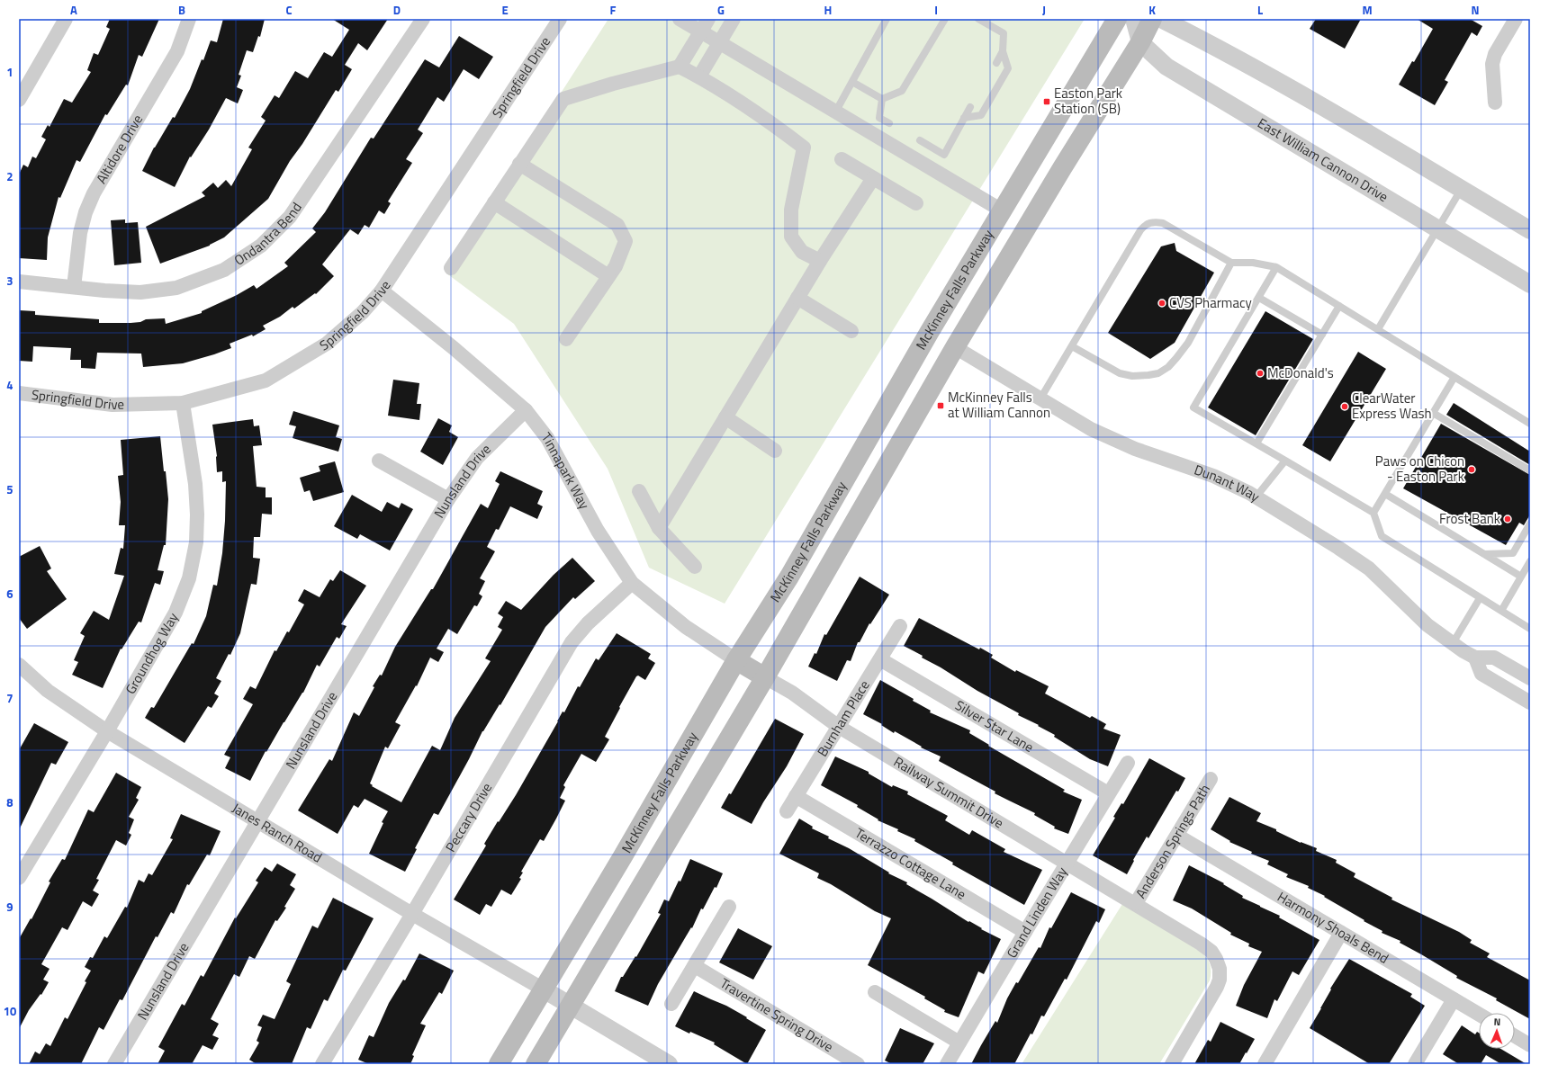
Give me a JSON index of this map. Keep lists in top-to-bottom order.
{
  "streets": {
    "main road": ["McKinney Falls Parkway"],
    "street": [
      "Springfield Drive",
      "Altidore Drive",
      "East William Cannon Drive",
      "Ondantra Bend",
      "Tinnapark Way",
      "Nunsland Drive",
      "Dunant Way",
      "Groundhog Way",
      "Burnham Place",
      "Silver Star Lane",
      "Railway Summit Drive",
      "Peccary Drive",
      "Janes Ranch Road",
      "Anderson Springs Path",
      "Terrazzo Cottage Lane",
      "Grand Linden Way",
      "Harmony Shoals Bend",
      "Travertine Spring Drive"
    ]
  },
  "crossings": [
    ["Springfield Drive", "Tinnapark Way"],
    ["Springfield Drive", "Groundhog Way"],
    ["Altidore Drive", "Ondantra Bend"],
    ["McKinney Falls Parkway", "Tinnapark Way"],
    ["McKinney Falls Parkway", "Janes Ranch Road"],
    ["Tinnapark Way", "Nunsland Drive"],
    ["Tinnapark Way", "Peccary Drive"],
    ["Nunsland Drive", "Janes Ranch Road"],
    ["Groundhog Way", "Janes Ranch Road"],
    ["Burnham Place", "Silver Star Lane"],
    ["Burnham Place", "Railway Summit Drive"],
    ["Burnham Place", "Terrazzo Cottage Lane"],
    ["Silver Star Lane", "Grand Linden Way"],
    ["Railway Summit Drive", "Anderson Springs Path"],
    ["Railway Summit Drive", "Grand Linden Way"],
    ["Peccary Drive", "Janes Ranch Road"],
    ["Anderson Springs Path", "Harmony Shoals Bend"],
    ["Terrazzo Cottage Lane", "Grand Linden Way"]
  ],
  "places": {
    "transit": ["Easton Park Station (SB)", "McKinney Falls at William Cannon"],
    "other": [
      "CVS Pharmacy",
      "McDonald's",
      "ClearWater Express Wash",
      "Paws on Chicon - Easton Park",
      "Frost Bank"
    ]
  },
  "north": "top",
  "grid": {
    "columns": [
      "A",
      "B",
      "C",
      "D",
      "E",
      "F",
      "G",
      "H",
      "I",
      "J",
      "K",
      "L",
      "M",
      "N"
    ],
    "rows": [
      "1",
      "2",
      "3",
      "4",
      "5",
      "6",
      "7",
      "8",
      "9",
      "10"
    ]
  }
}
